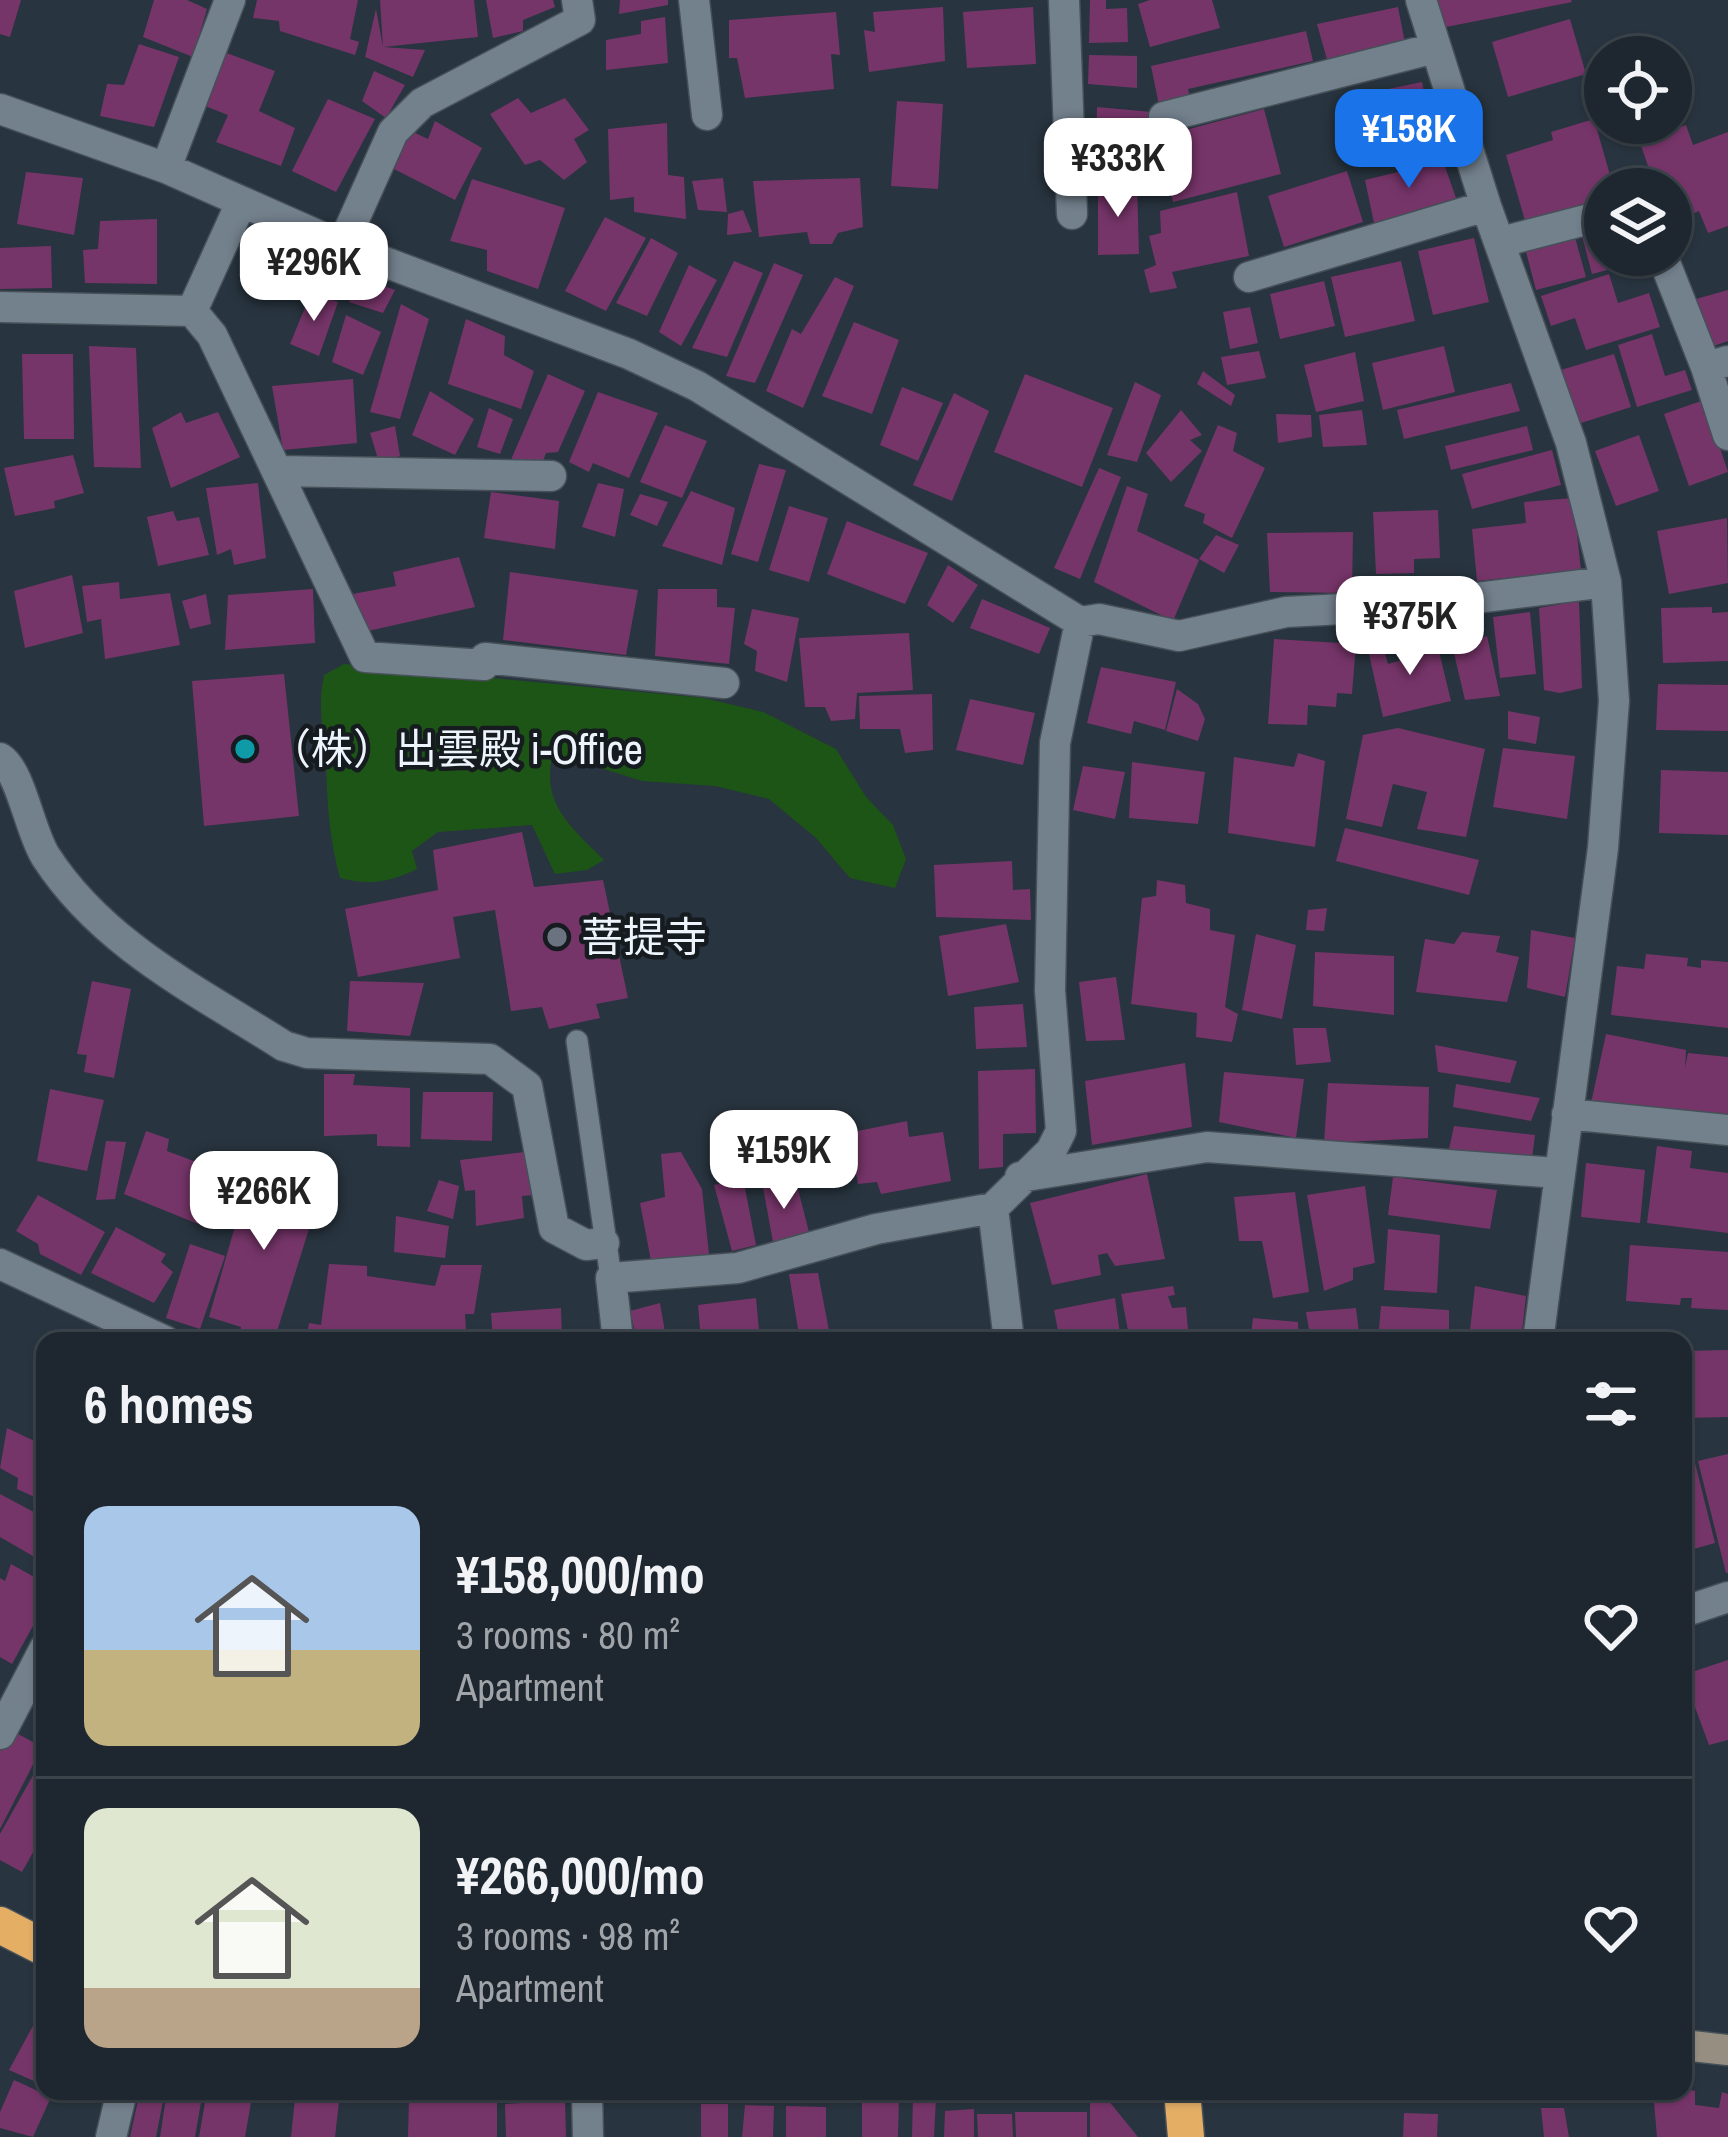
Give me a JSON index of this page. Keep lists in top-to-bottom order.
{
  "places": ["（株）出雲殿 i-Office", "菩提寺"],
  "page": {
    "price": [
      "¥158K",
      "¥333K",
      "¥296K",
      "¥375K",
      "¥159K",
      "¥266K"
    ],
    "heading": "6 homes",
    "list": [
      {
        "name": "¥158,000/mo",
        "note": "3 rooms · 80 m² · Apartment"
      },
      {
        "name": "¥266,000/mo",
        "note": "3 rooms · 98 m² · Apartment"
      }
    ]
  }
}
